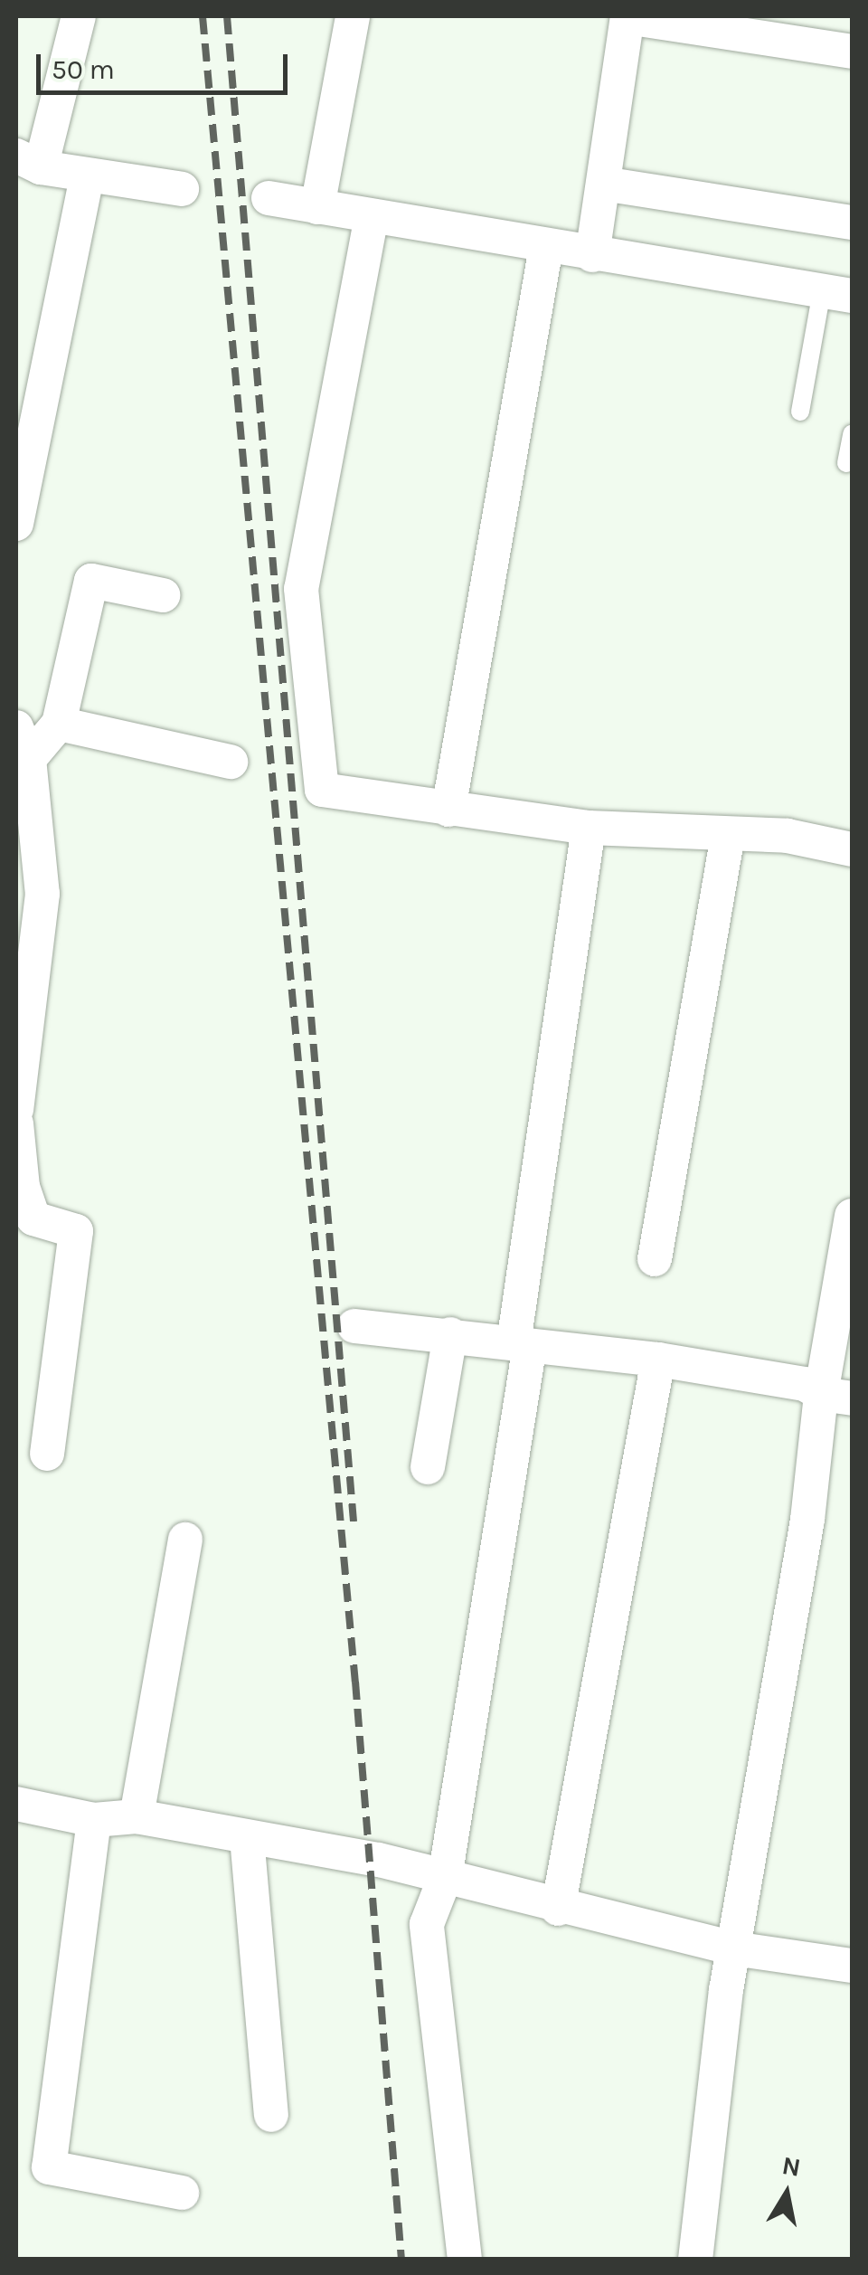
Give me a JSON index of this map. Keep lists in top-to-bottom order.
{
  "scale_bar": "50 m",
  "north": "top"
}
